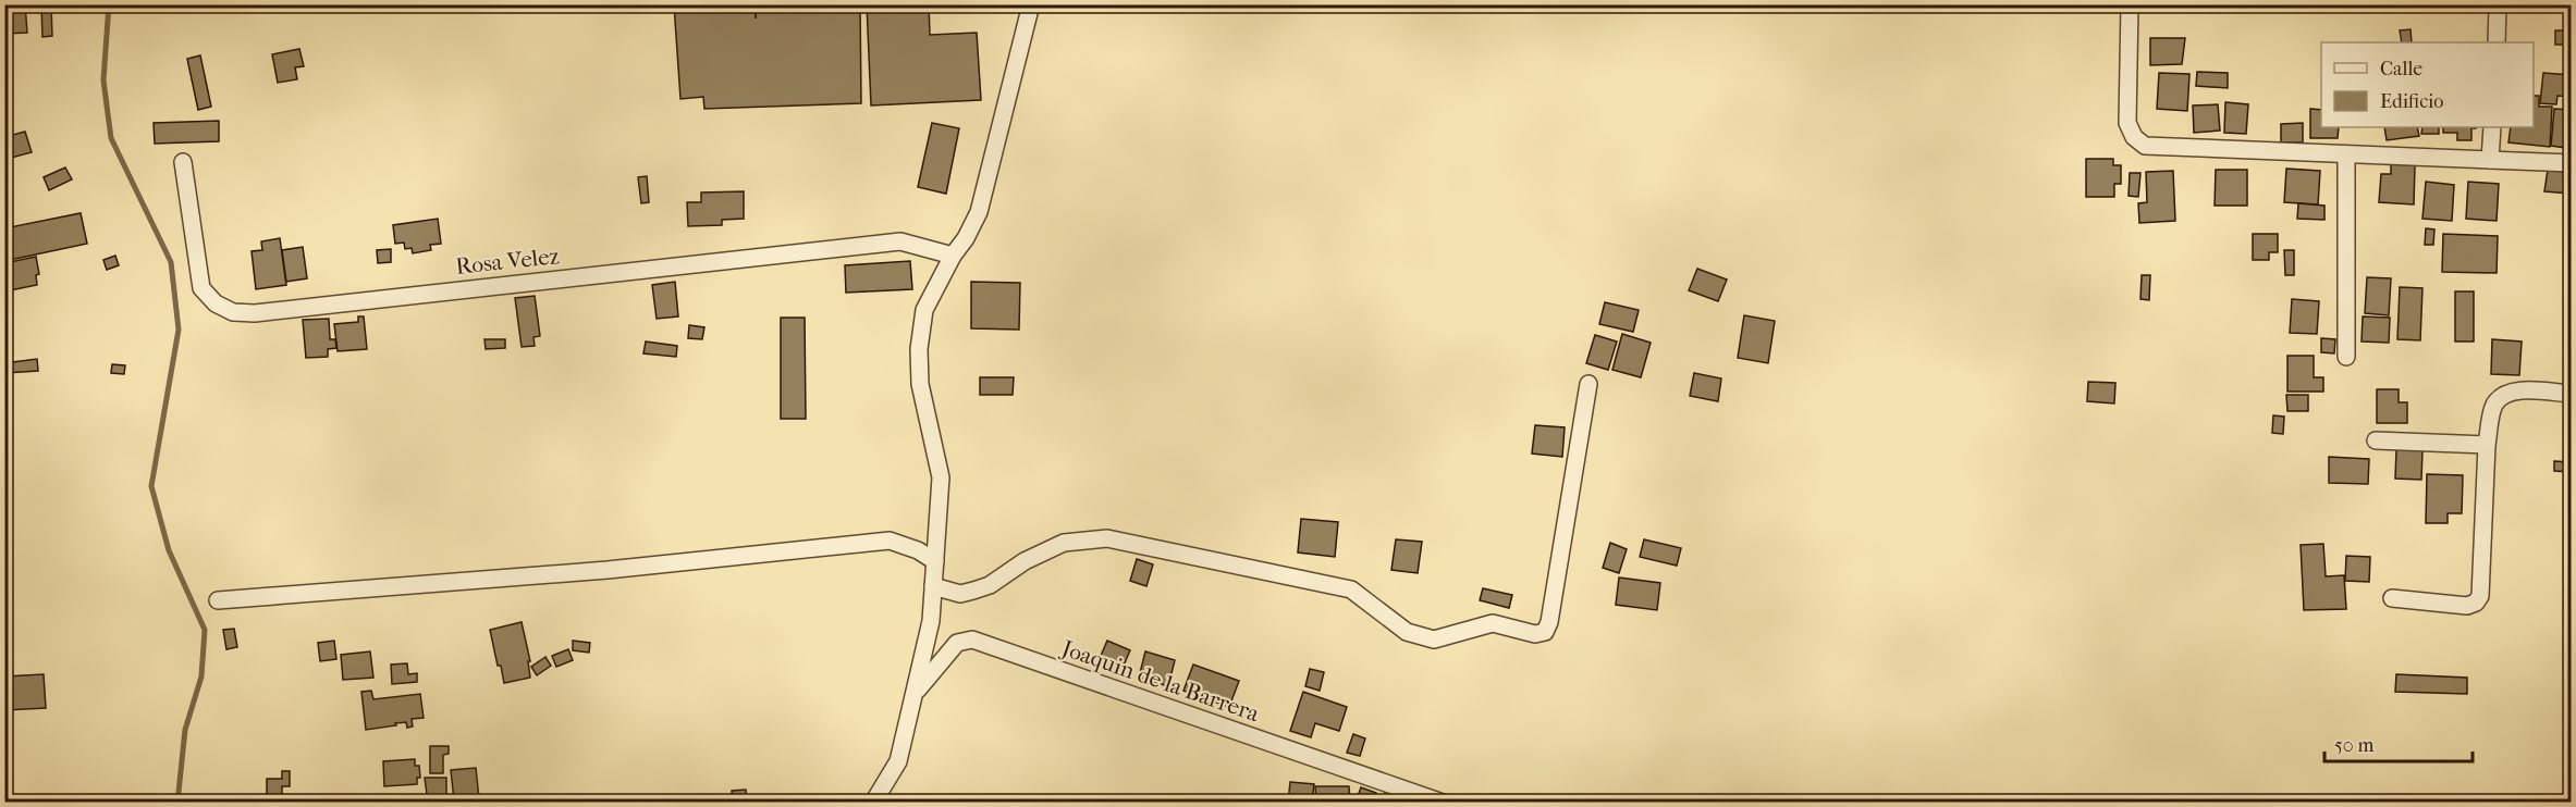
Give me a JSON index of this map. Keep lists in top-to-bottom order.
{
  "streets": {
    "street": ["Rosa Velez", "Joaquin de la Barrera"]
  },
  "legend": ["Calle", "Edificio"],
  "scale_bar": "50 m"
}
